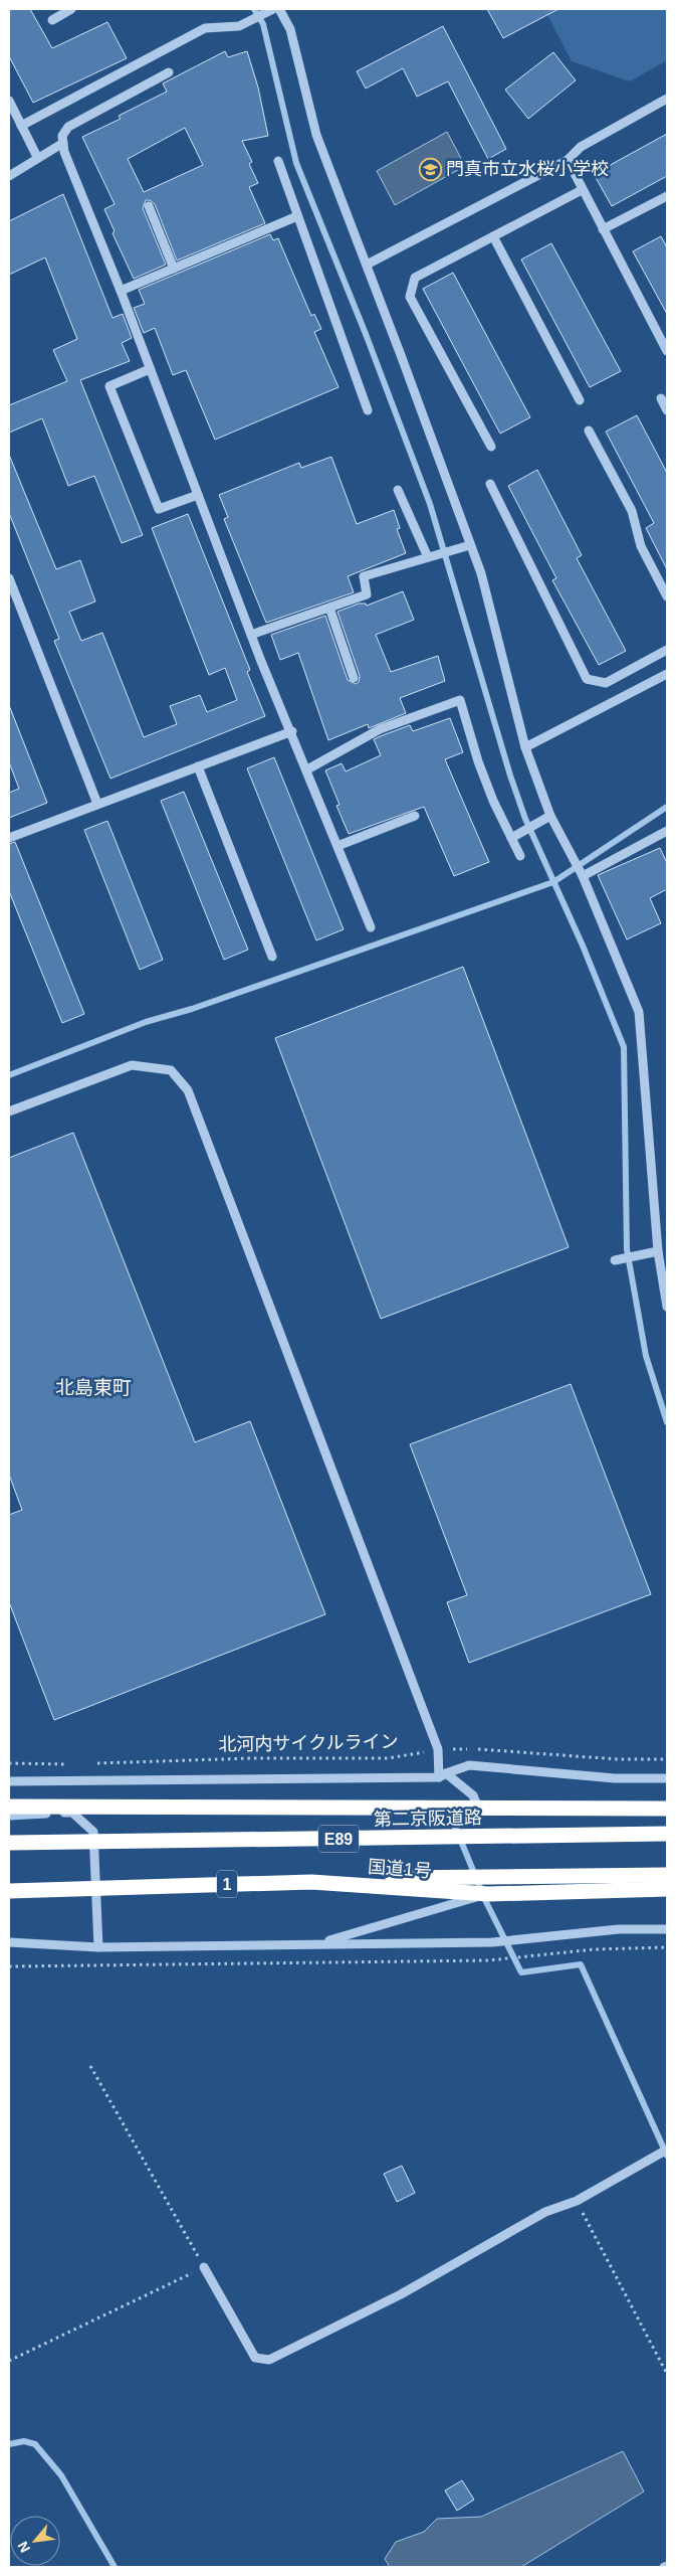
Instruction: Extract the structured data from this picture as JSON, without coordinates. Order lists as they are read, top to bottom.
{
  "streets": {
    "highway": [
      "第二京阪道路",
      "E89",
      "国道1号",
      "1"
    ],
    "path": ["北河内サイクルライン"]
  },
  "districts": ["北島東町"],
  "places": {
    "school or university": ["門真市立水桜小学校"]
  },
  "north": "bottom left"
}
